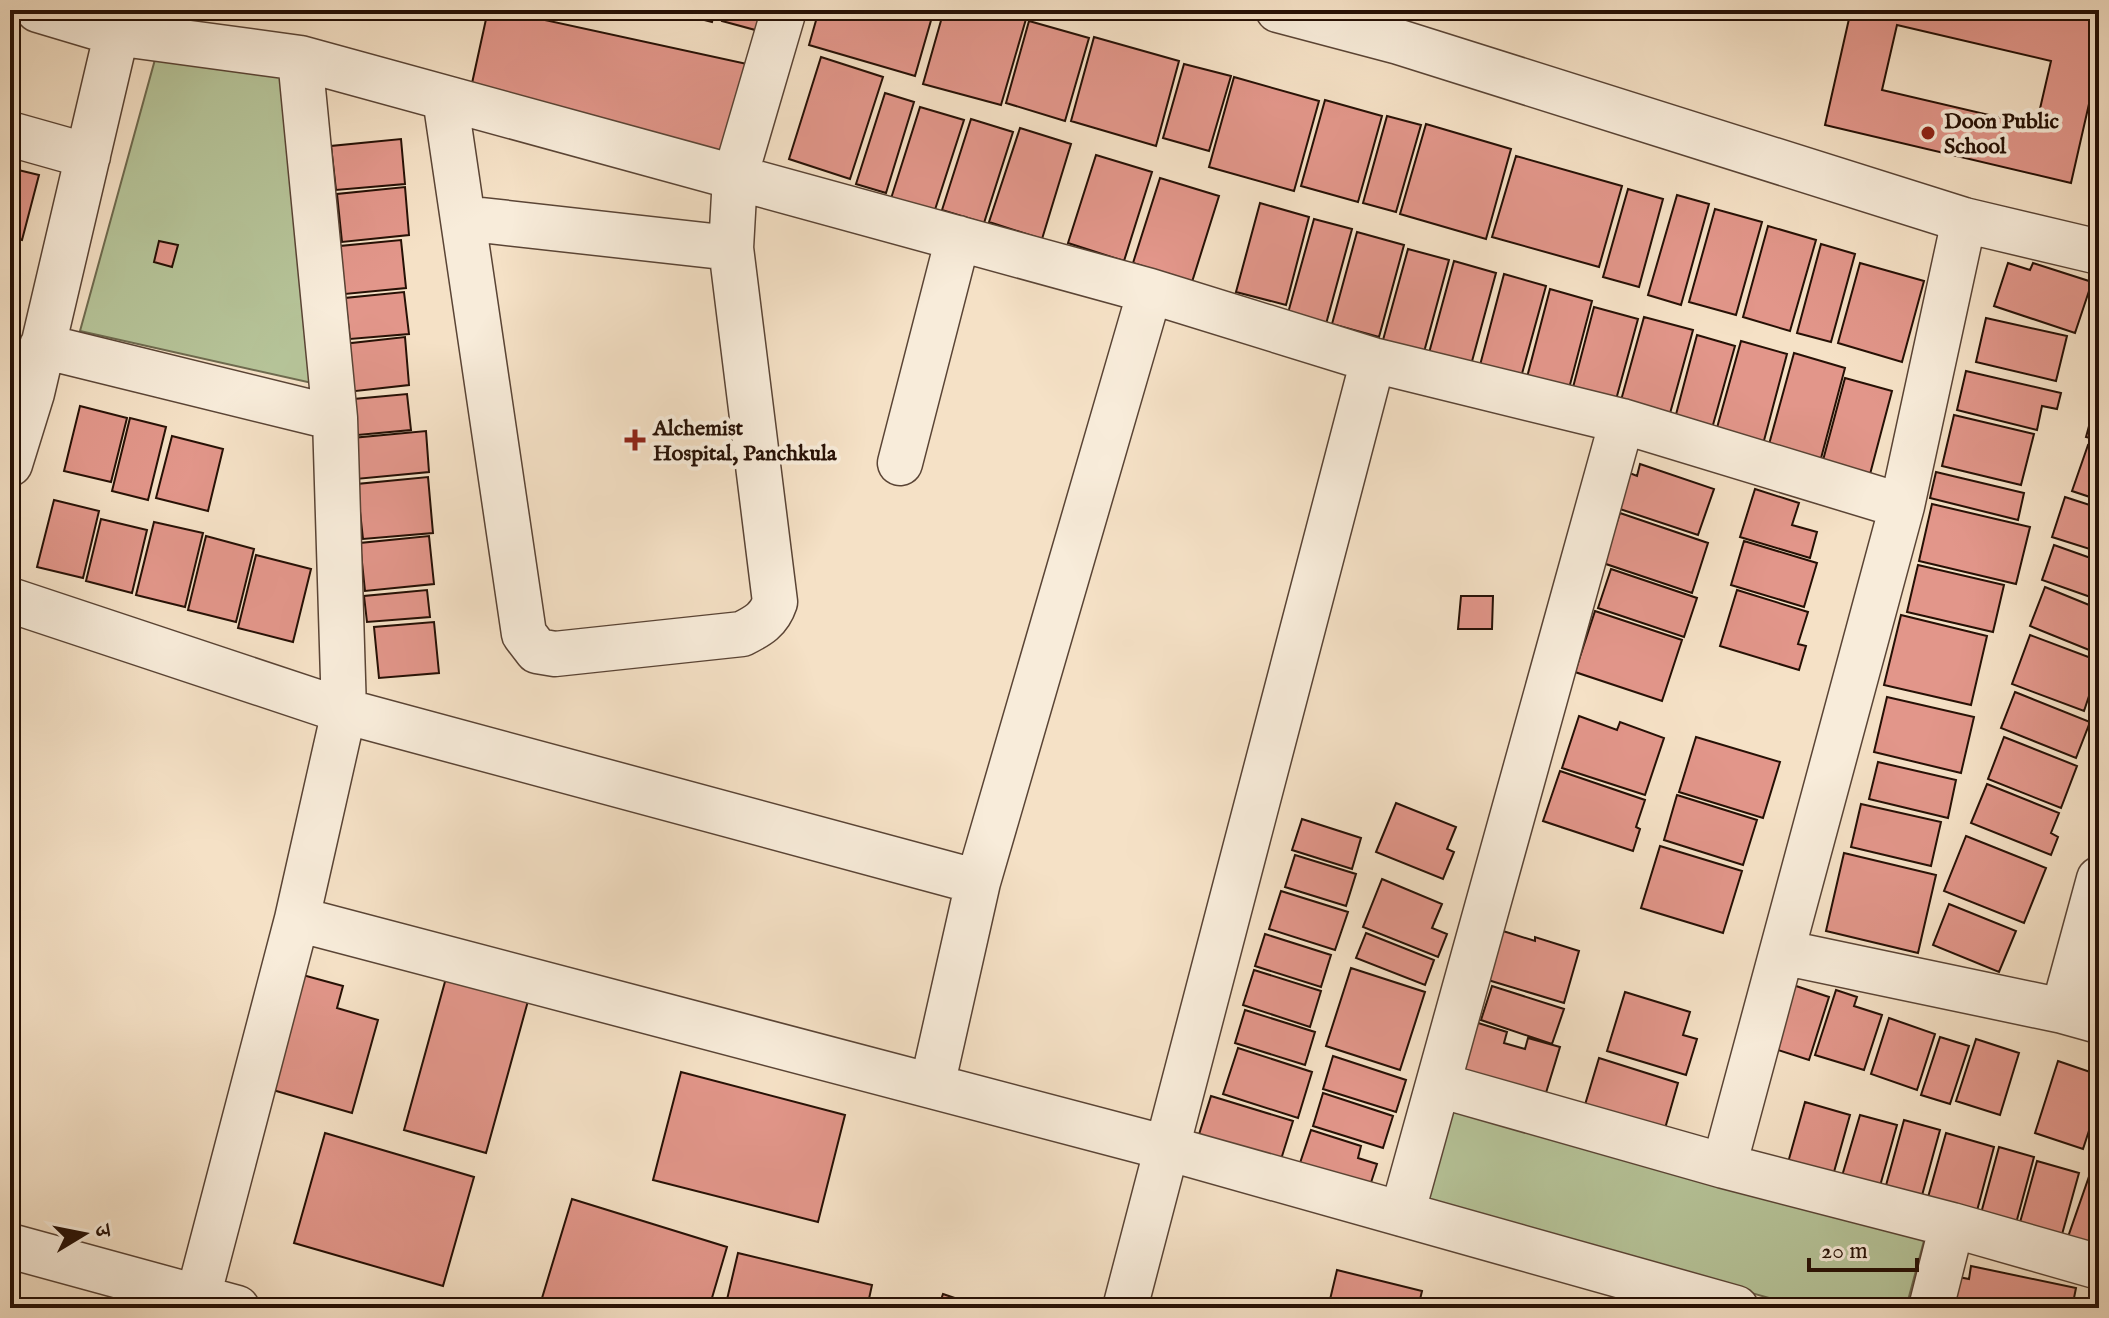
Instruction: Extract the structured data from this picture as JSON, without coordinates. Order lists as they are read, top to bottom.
{
  "places": {
    "other": ["Doon Public School"],
    "health": ["Alchemist Hospital, Panchkula"]
  },
  "scale_bar": "20 m",
  "north": "right"
}
